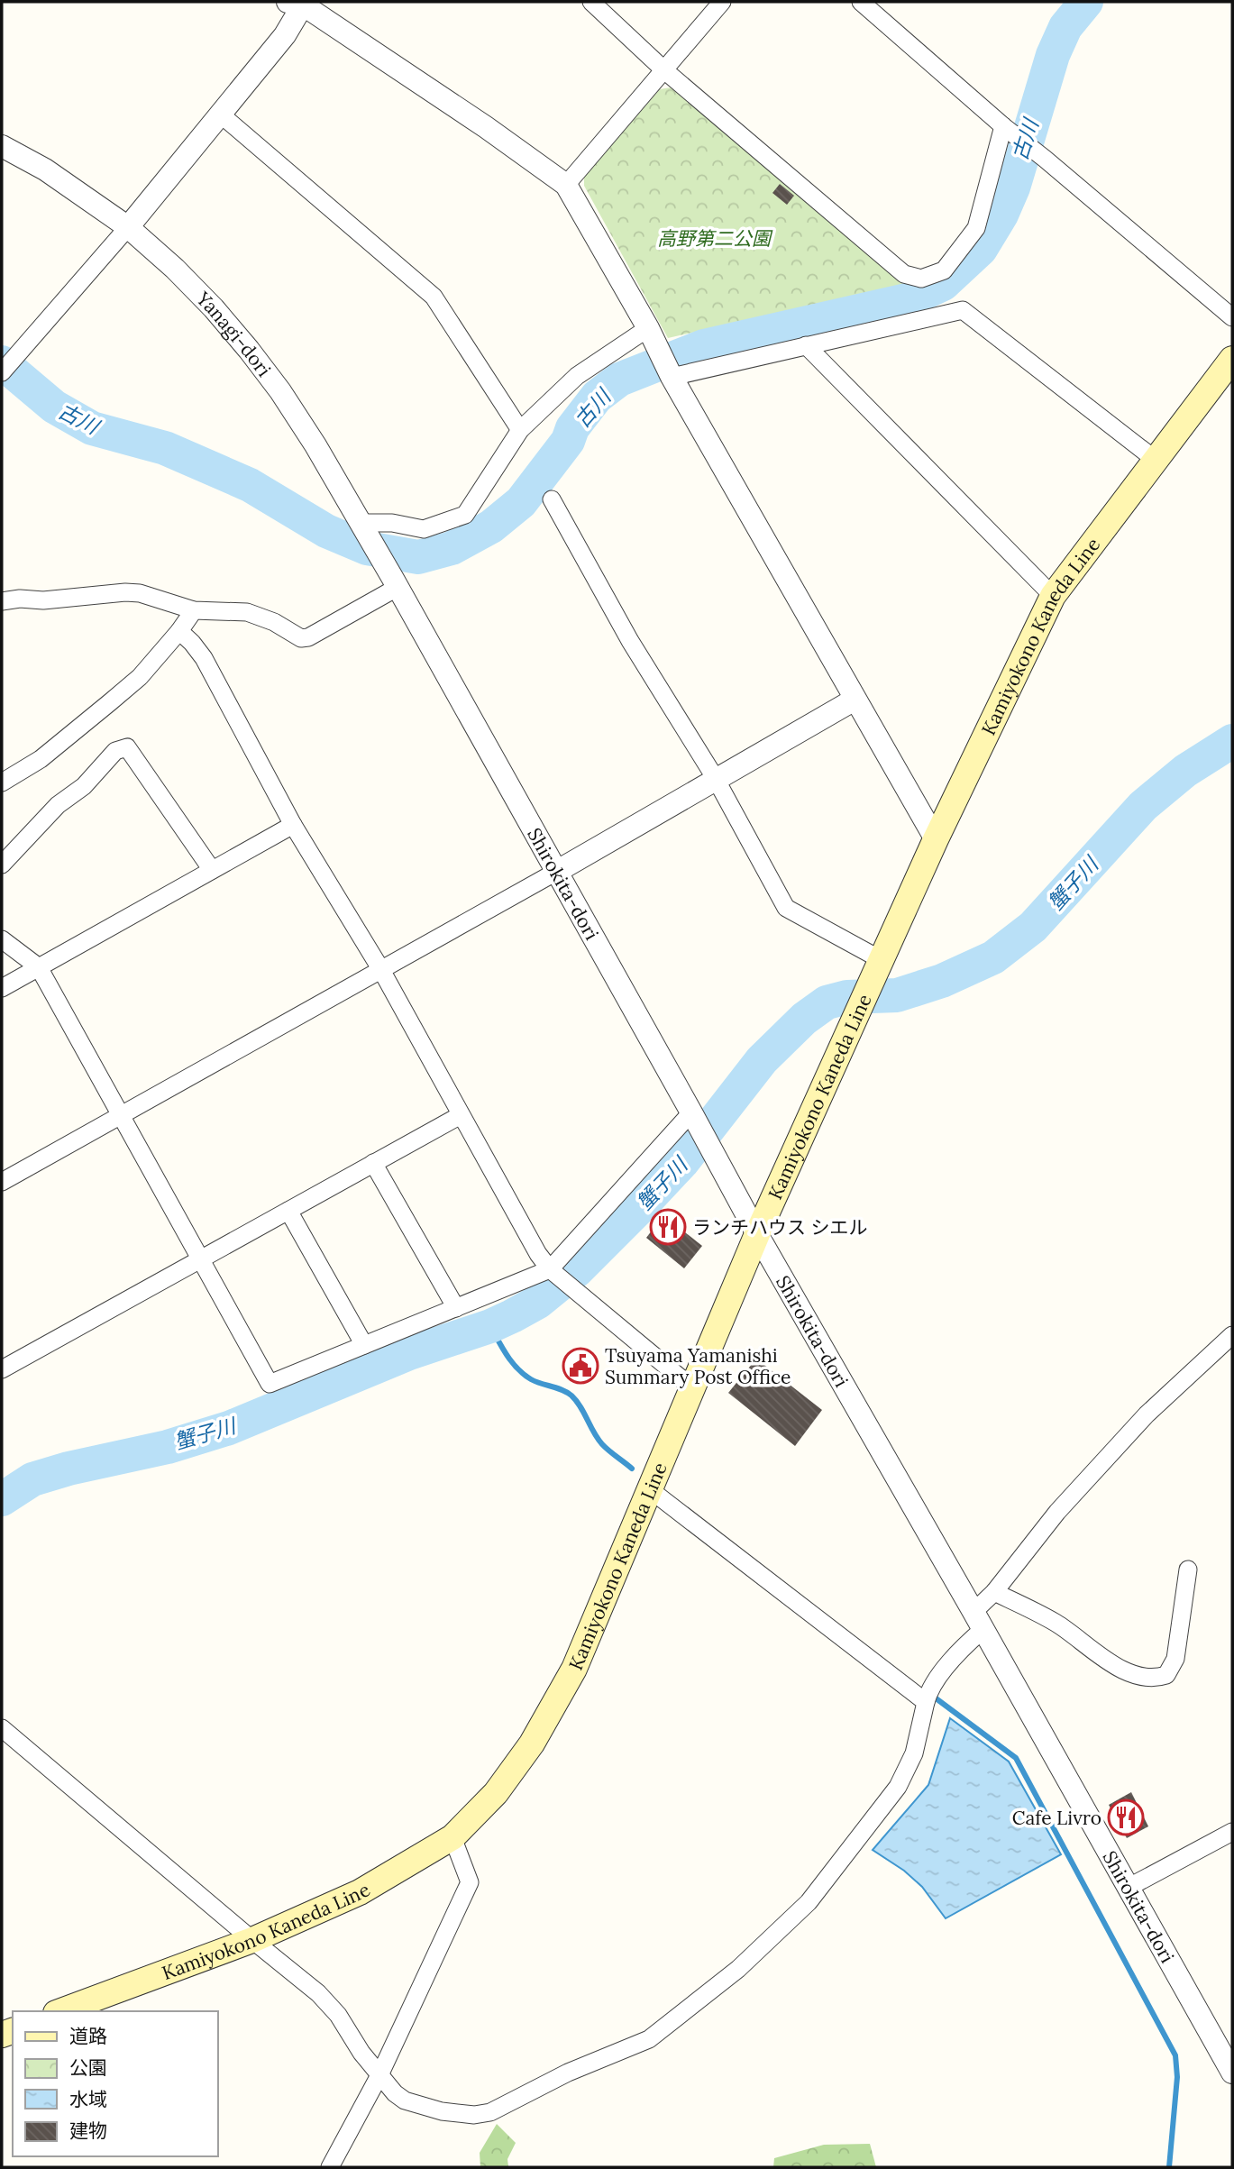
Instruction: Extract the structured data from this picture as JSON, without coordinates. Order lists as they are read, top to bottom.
{
  "streets": {
    "main road": ["Kamiyokono Kaneda Line"],
    "street": ["Yanagi-dori", "Shirokita-dori"]
  },
  "crossings": [
    ["Yanagi-dori", "Shirokita-dori"],
    ["Kamiyokono Kaneda Line", "Shirokita-dori"]
  ],
  "water": ["古川", "蟹子川"],
  "parks": ["高野第二公園"],
  "places": {
    "restaurant": ["ランチハウス シエル", "Cafe Livro"],
    "public building": ["Tsuyama Yamanishi Summary Post Office"]
  },
  "legend": [
    "道路",
    "公園",
    "水域",
    "建物"
  ]
}
